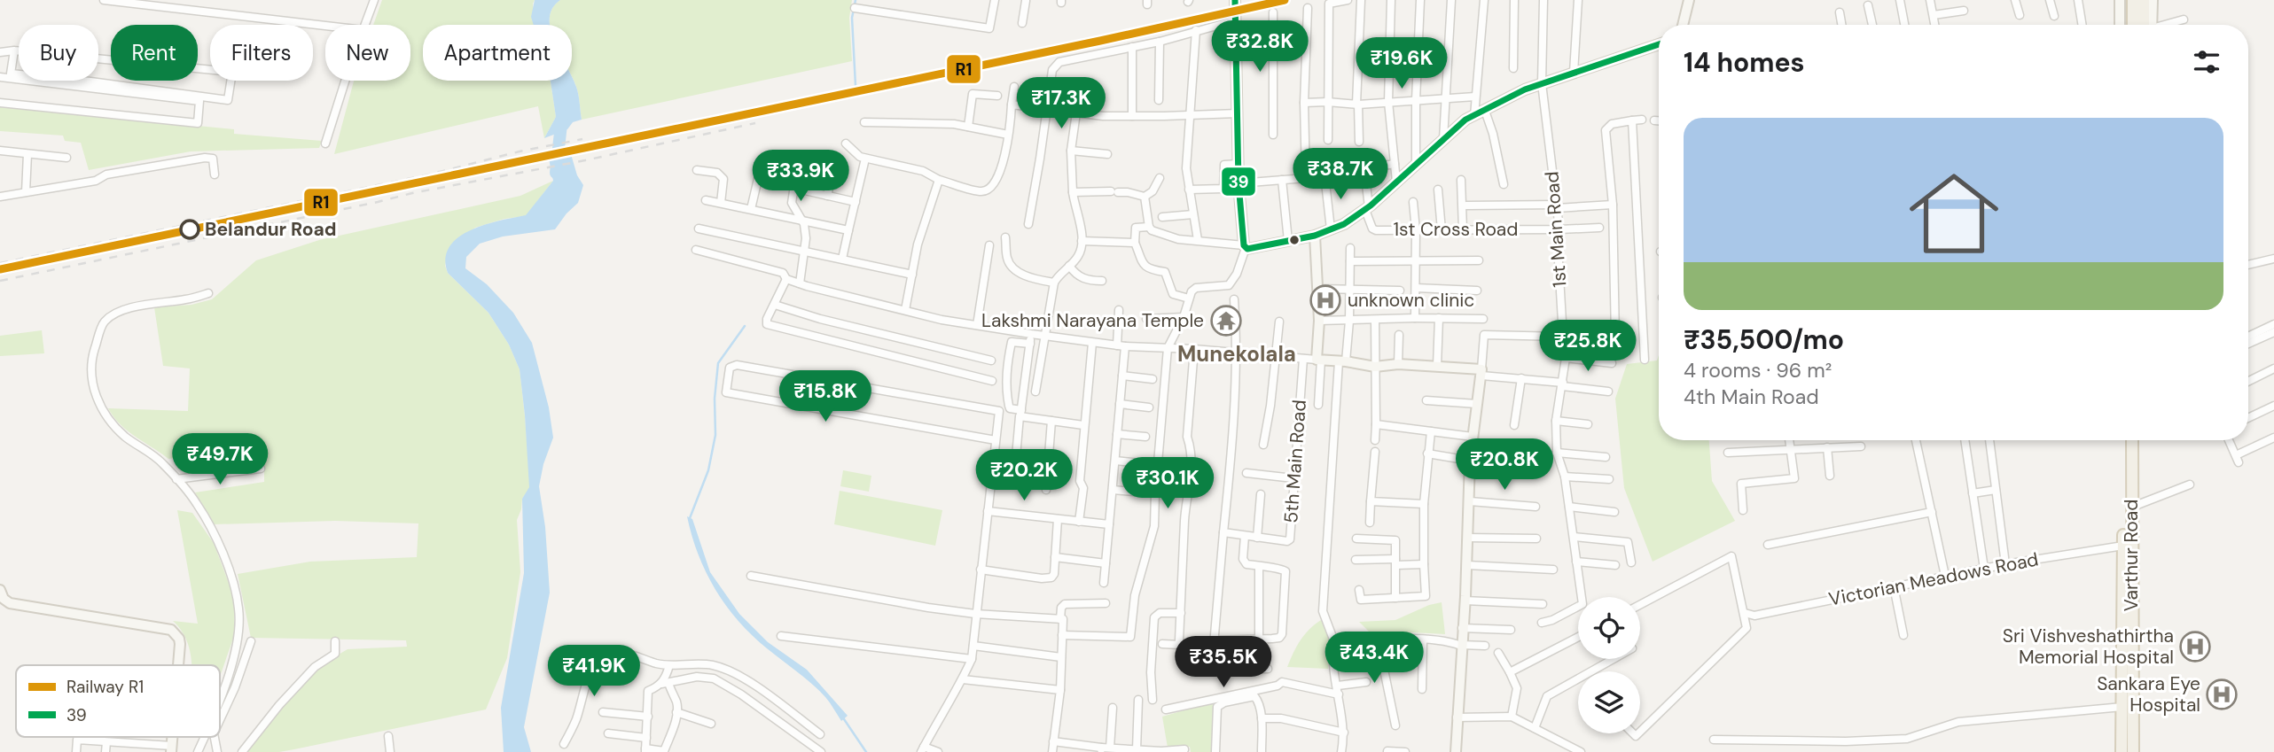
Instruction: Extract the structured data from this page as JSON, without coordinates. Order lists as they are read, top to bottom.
{
  "streets": {
    "main road": ["Varthur Road"],
    "street": [
      "1st Cross Road",
      "1st Main Road",
      "5th Main Road",
      "Victorian Meadows Road"
    ]
  },
  "crossings": [
    ["1st Cross Road", "1st Main Road"],
    ["Varthur Road", "Victorian Meadows Road"]
  ],
  "districts": ["Munekolala"],
  "places": {
    "other": ["Belandur Road"],
    "hospital": ["unknown clinic", "Sri Vishveshathirtha Memorial Hospital", "Sankara Eye Hospital"],
    "temple": ["Lakshmi Narayana Temple"]
  },
  "lines": ["rail line R1", "transit line 39"],
  "legend": ["Railway R1", "39"],
  "page": {
    "price": [
      "₹32.8K",
      "₹19.6K",
      "₹17.3K",
      "₹38.7K",
      "₹33.9K",
      "₹25.8K",
      "₹15.8K",
      "₹49.7K",
      "₹20.8K",
      "₹20.2K",
      "₹30.1K",
      "₹43.4K",
      "₹35.5K",
      "₹41.9K"
    ],
    "chip": [
      "Buy",
      "Rent",
      "Filters",
      "New",
      "Apartment"
    ],
    "heading": "14 homes",
    "list": [
      {
        "name": "₹35,500/mo",
        "note": "4 rooms · 96 m² · 4th Main Road"
      }
    ]
  }
}
